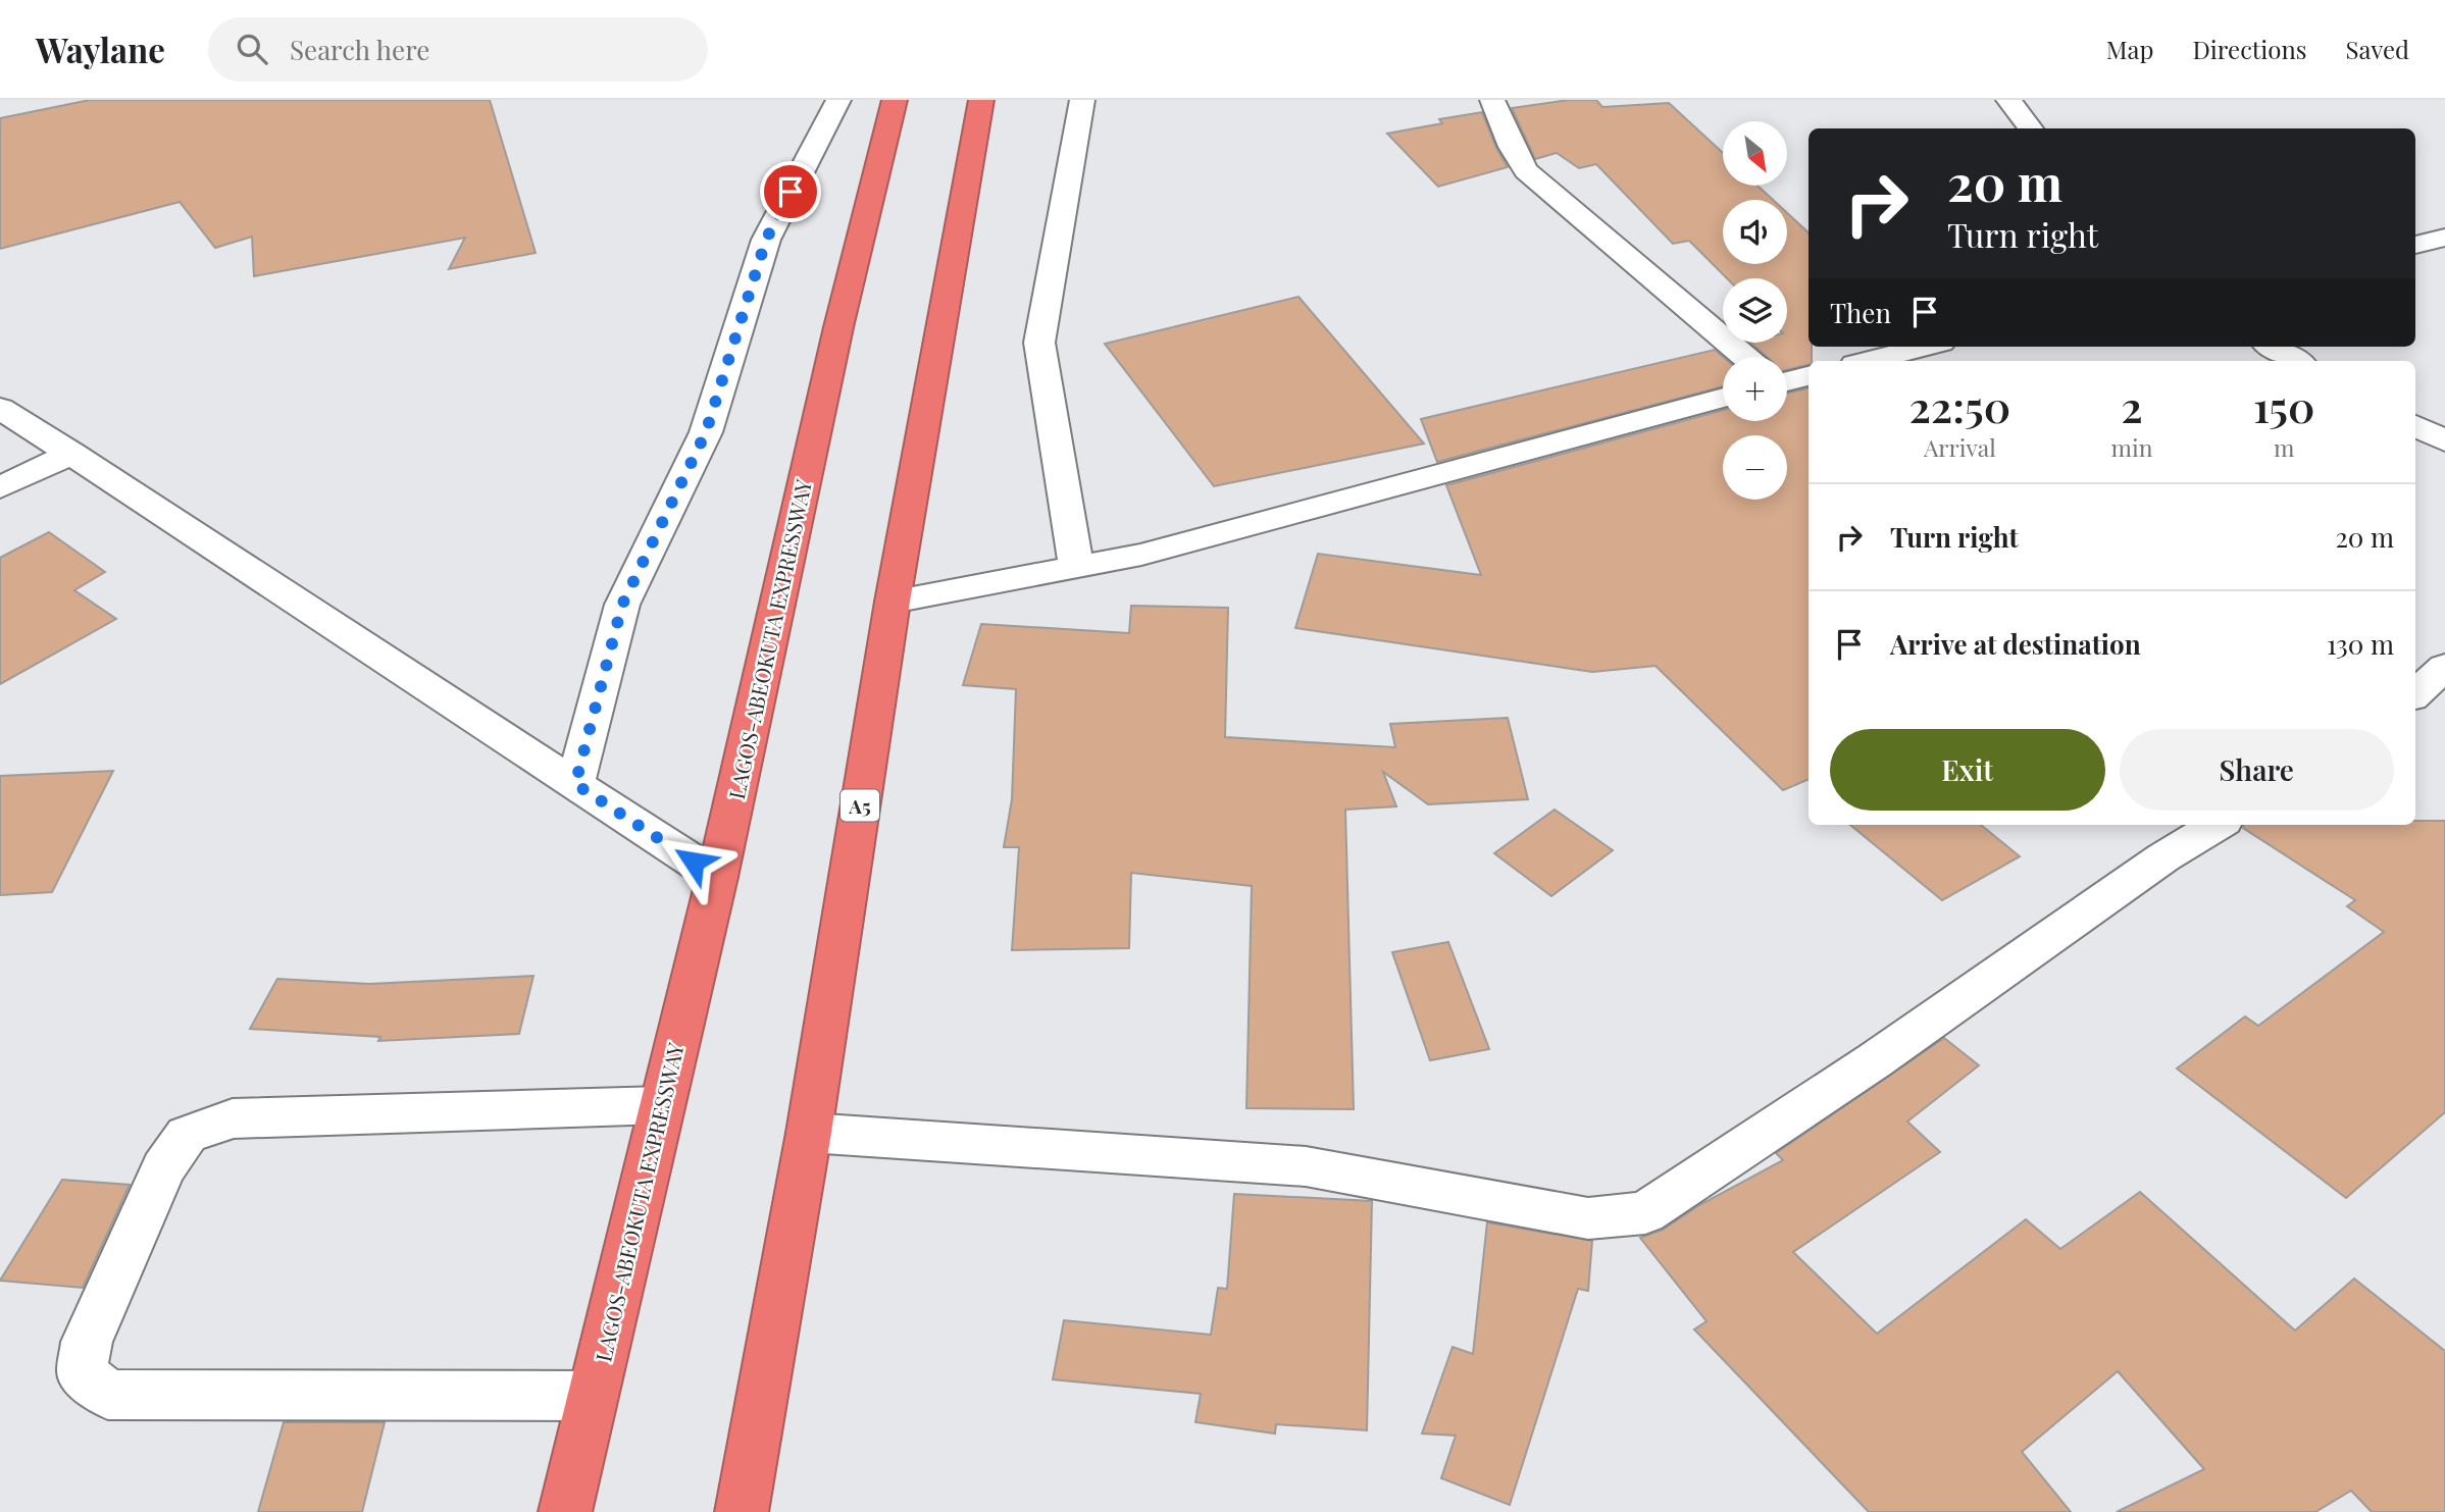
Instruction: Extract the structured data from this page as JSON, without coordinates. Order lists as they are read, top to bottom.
{
  "streets": {
    "highway": ["LAGOS-ABEOKUTA EXPRESSWAY", "A5"]
  },
  "north": "bottom right",
  "page": {
    "header": "Waylane",
    "search": "Search here",
    "nav": ["Map", "Directions", "Saved"],
    "map_buttons": ["+", "−"],
    "turn": ["20 m", "Turn right"],
    "then": "Then",
    "eta": [
      "22:50",
      "Arrival",
      "2",
      "min",
      "150",
      "m"
    ],
    "list": [
      {
        "name": "Turn right",
        "value": "20 m"
      },
      {
        "name": "Arrive at destination",
        "value": "130 m"
      }
    ],
    "buttons": ["Exit", "Share"]
  }
}
